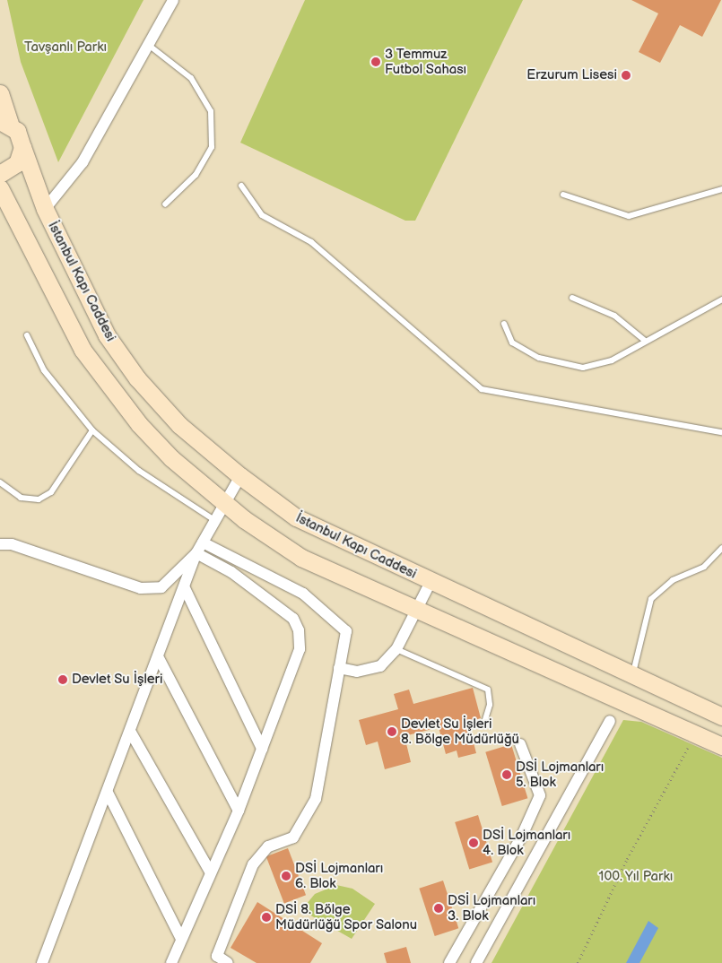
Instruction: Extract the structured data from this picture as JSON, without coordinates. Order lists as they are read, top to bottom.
{
  "streets": {
    "main road": ["İstanbul Kapı Caddesi"]
  },
  "parks": ["Tavşanlı Parkı", "100. Yıl Parkı"],
  "places": [
    "3 Temmuz Futbol Sahası",
    "Erzurum Lisesi",
    "Devlet Su İşleri",
    "Devlet Su İşleri 8. Bölge Müdürlüğü",
    "DSİ Lojmanları 5. Blok",
    "DSİ Lojmanları 4. Blok",
    "DSİ Lojmanları 6. Blok",
    "DSİ Lojmanları 3. Blok",
    "DSİ 8. Bölge Müdürlüğü Spor Salonu"
  ]
}
